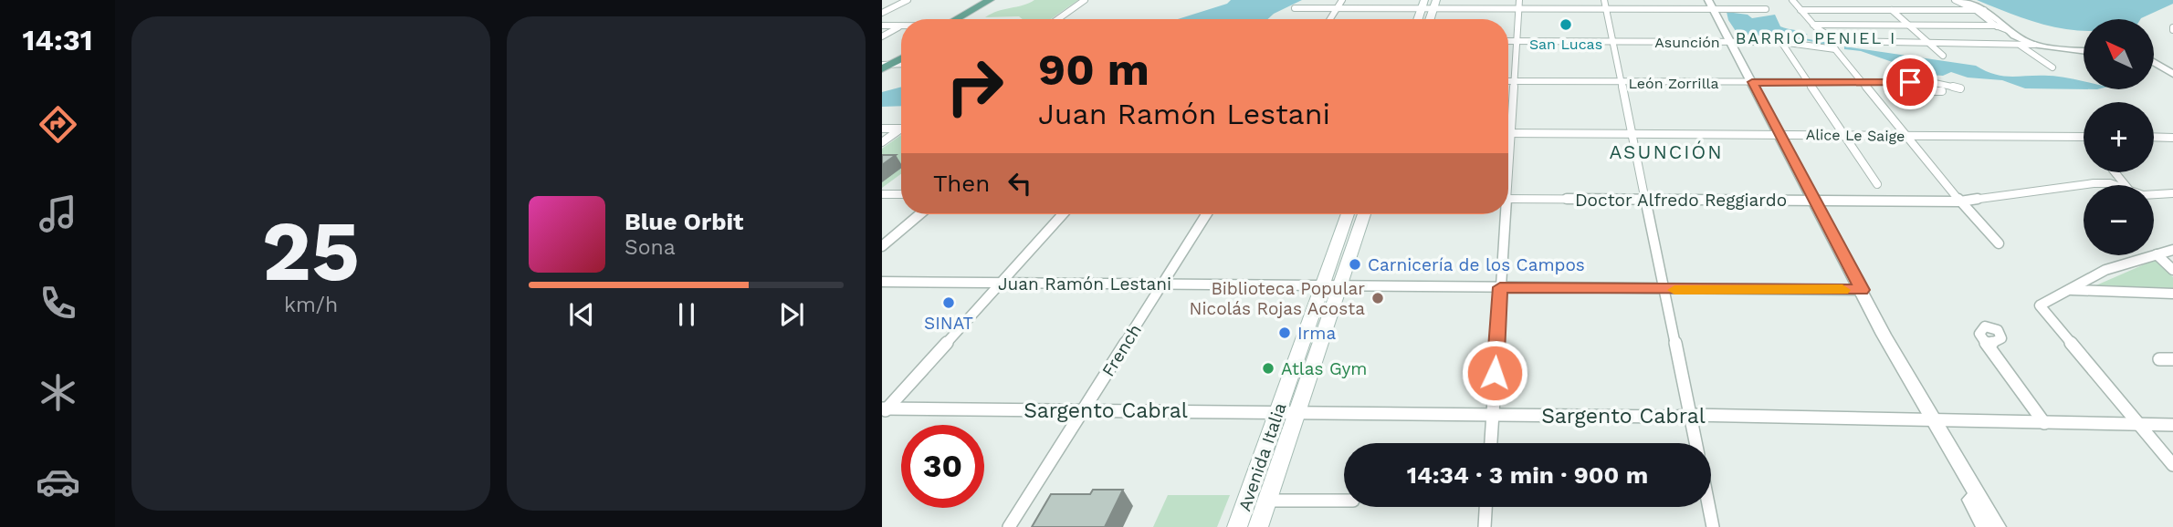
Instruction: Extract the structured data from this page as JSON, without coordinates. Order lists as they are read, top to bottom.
{
  "streets": {
    "main road": ["Avenida Italia"],
    "street": [
      "Asunción",
      "León Zorrilla",
      "Alice Le Saige",
      "Doctor Alfredo Reggiardo",
      "Juan Ramón Lestani",
      "French",
      "Sargento Cabral"
    ]
  },
  "crossings": [
    ["Juan Ramón Lestani", "French"],
    ["Juan Ramón Lestani", "Avenida Italia"],
    ["French", "Sargento Cabral"],
    ["Sargento Cabral", "Avenida Italia"]
  ],
  "districts": ["BARRIO PENIEL I", "ASUNCIÓN"],
  "places": [
    "San Lucas",
    "Carnicería de los Campos",
    "Biblioteca Popular Nicolás Rojas Acosta",
    "SINAT",
    "Irma",
    "Atlas Gym"
  ],
  "north": "top left",
  "page": {
    "tabs": "14:31",
    "tile": ["25", "km/h"],
    "map_buttons": ["+", "−"],
    "turn": ["90 m", "Juan Ramón Lestani"],
    "then": "Then",
    "song": ["Blue Orbit", "Sona"],
    "limit": "30",
    "trip": "14:34 · 3 min · 900 m"
  }
}
